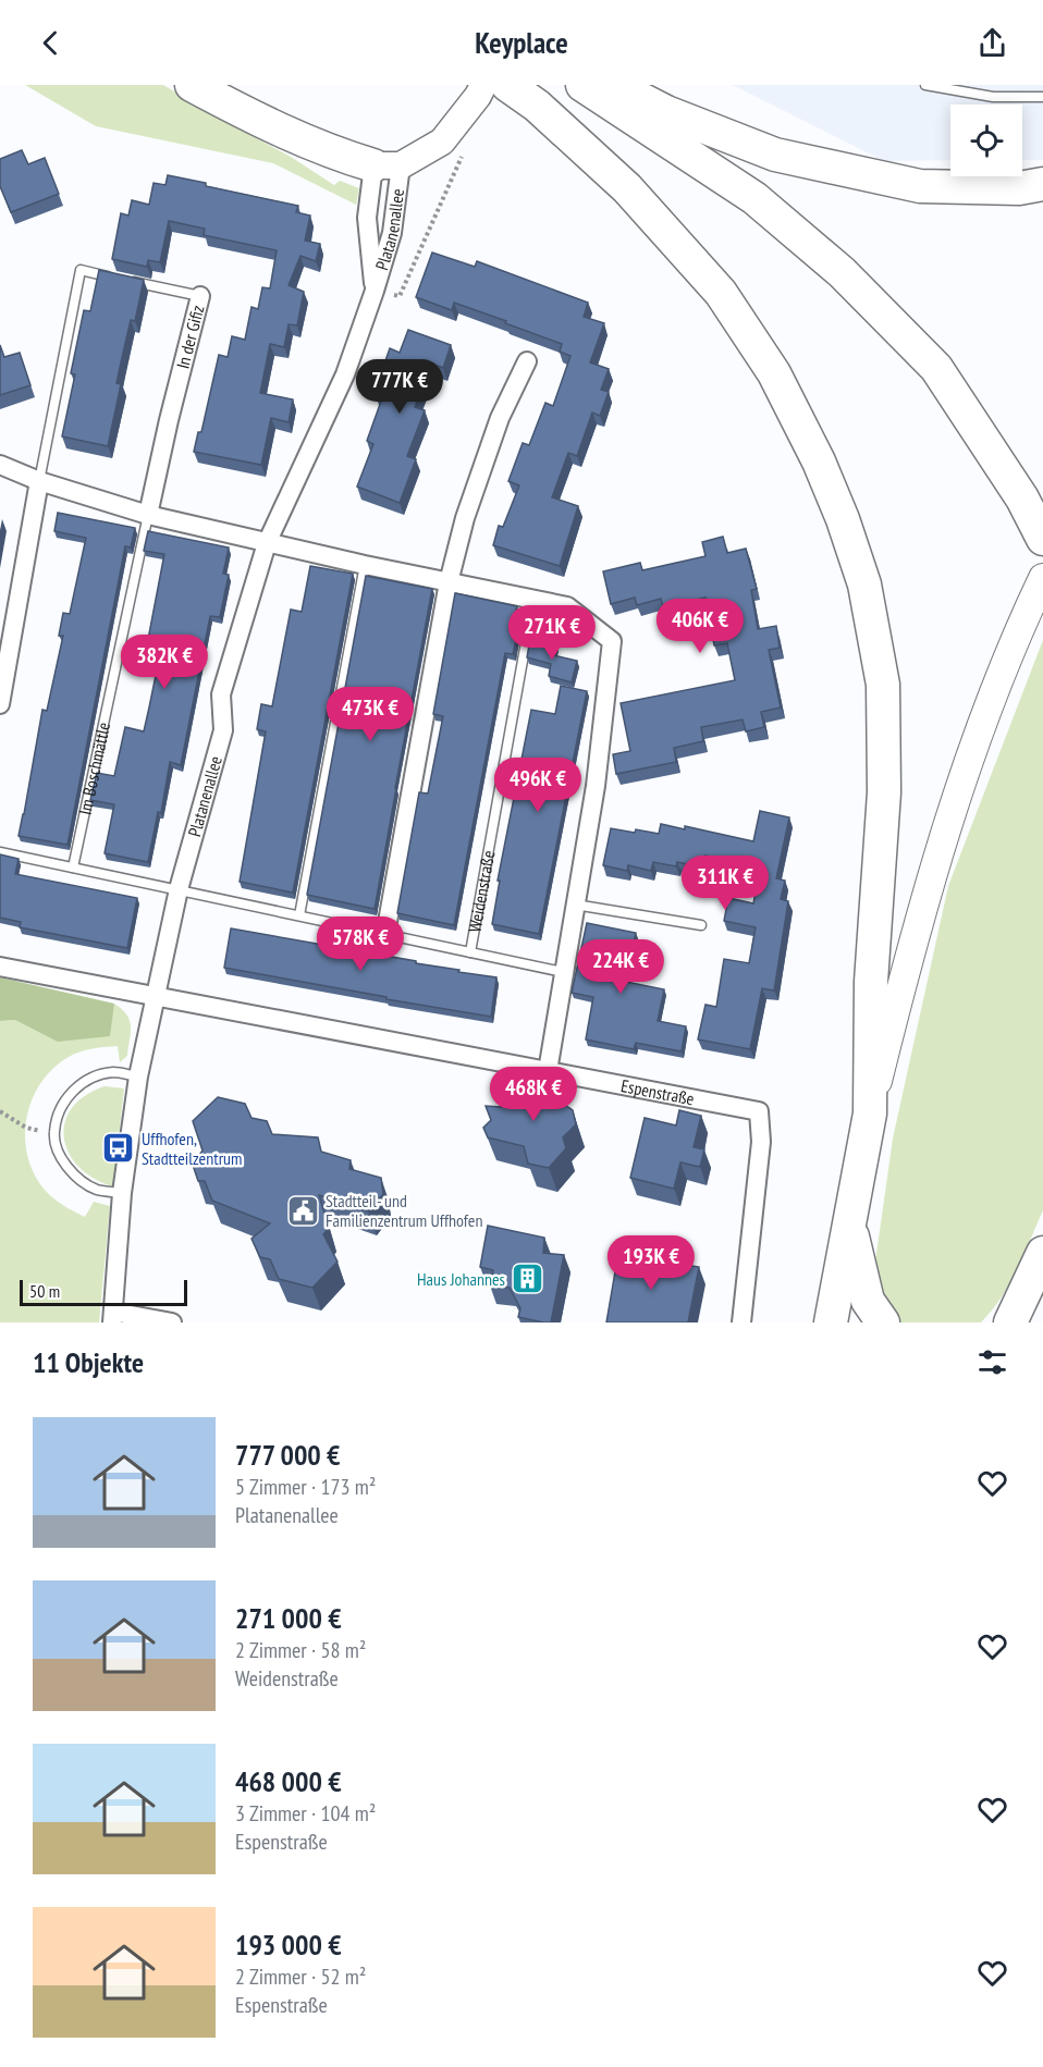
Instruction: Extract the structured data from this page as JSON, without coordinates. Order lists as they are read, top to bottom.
{
  "streets": {
    "street": ["Platanenallee", "In der Gifiz", "Espenstraße"],
    "lane": ["Im Boschmättle", "Weidenstraße"]
  },
  "crossings": [
    ["Platanenallee", "Weidenstraße"],
    ["Platanenallee", "Espenstraße"],
    ["In der Gifiz", "Im Boschmättle"]
  ],
  "places": {
    "bus stop": ["Uffhofen, Stadtteilzentrum"],
    "public building": ["Stadtteil- und Familienzentrum Uffhofen"],
    "building": ["Haus Johannes"]
  },
  "scale_bar": "50 m",
  "page": {
    "header": "Keyplace",
    "price": [
      "777K €",
      "406K €",
      "271K €",
      "382K €",
      "473K €",
      "496K €",
      "311K €",
      "578K €",
      "224K €",
      "468K €",
      "193K €"
    ],
    "scale": "50 m",
    "heading": "11 Objekte",
    "list": [
      {
        "name": "777 000 €",
        "note": "5 Zimmer · 173 m² · Platanenallee"
      },
      {
        "name": "271 000 €",
        "note": "2 Zimmer · 58 m² · Weidenstraße"
      },
      {
        "name": "468 000 €",
        "note": "3 Zimmer · 104 m² · Espenstraße"
      },
      {
        "name": "193 000 €",
        "note": "2 Zimmer · 52 m² · Espenstraße"
      }
    ]
  }
}
